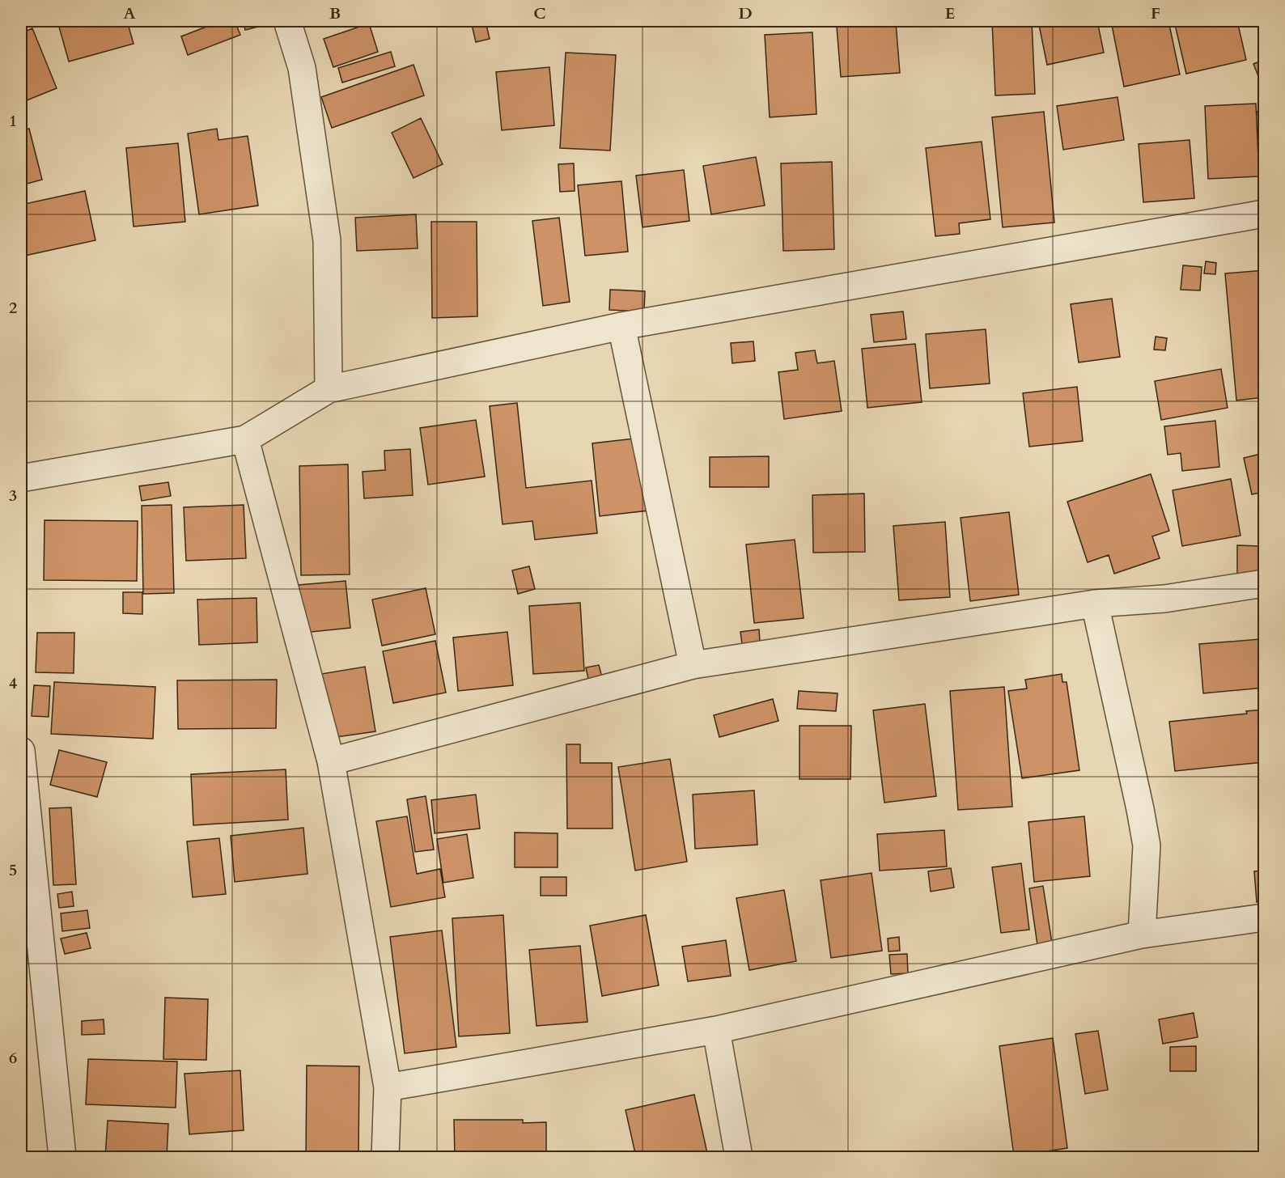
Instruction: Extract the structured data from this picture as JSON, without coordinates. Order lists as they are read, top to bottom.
{
  "grid": {
    "columns": [
      "A",
      "B",
      "C",
      "D",
      "E",
      "F"
    ],
    "rows": [
      "1",
      "2",
      "3",
      "4",
      "5",
      "6"
    ]
  }
}
